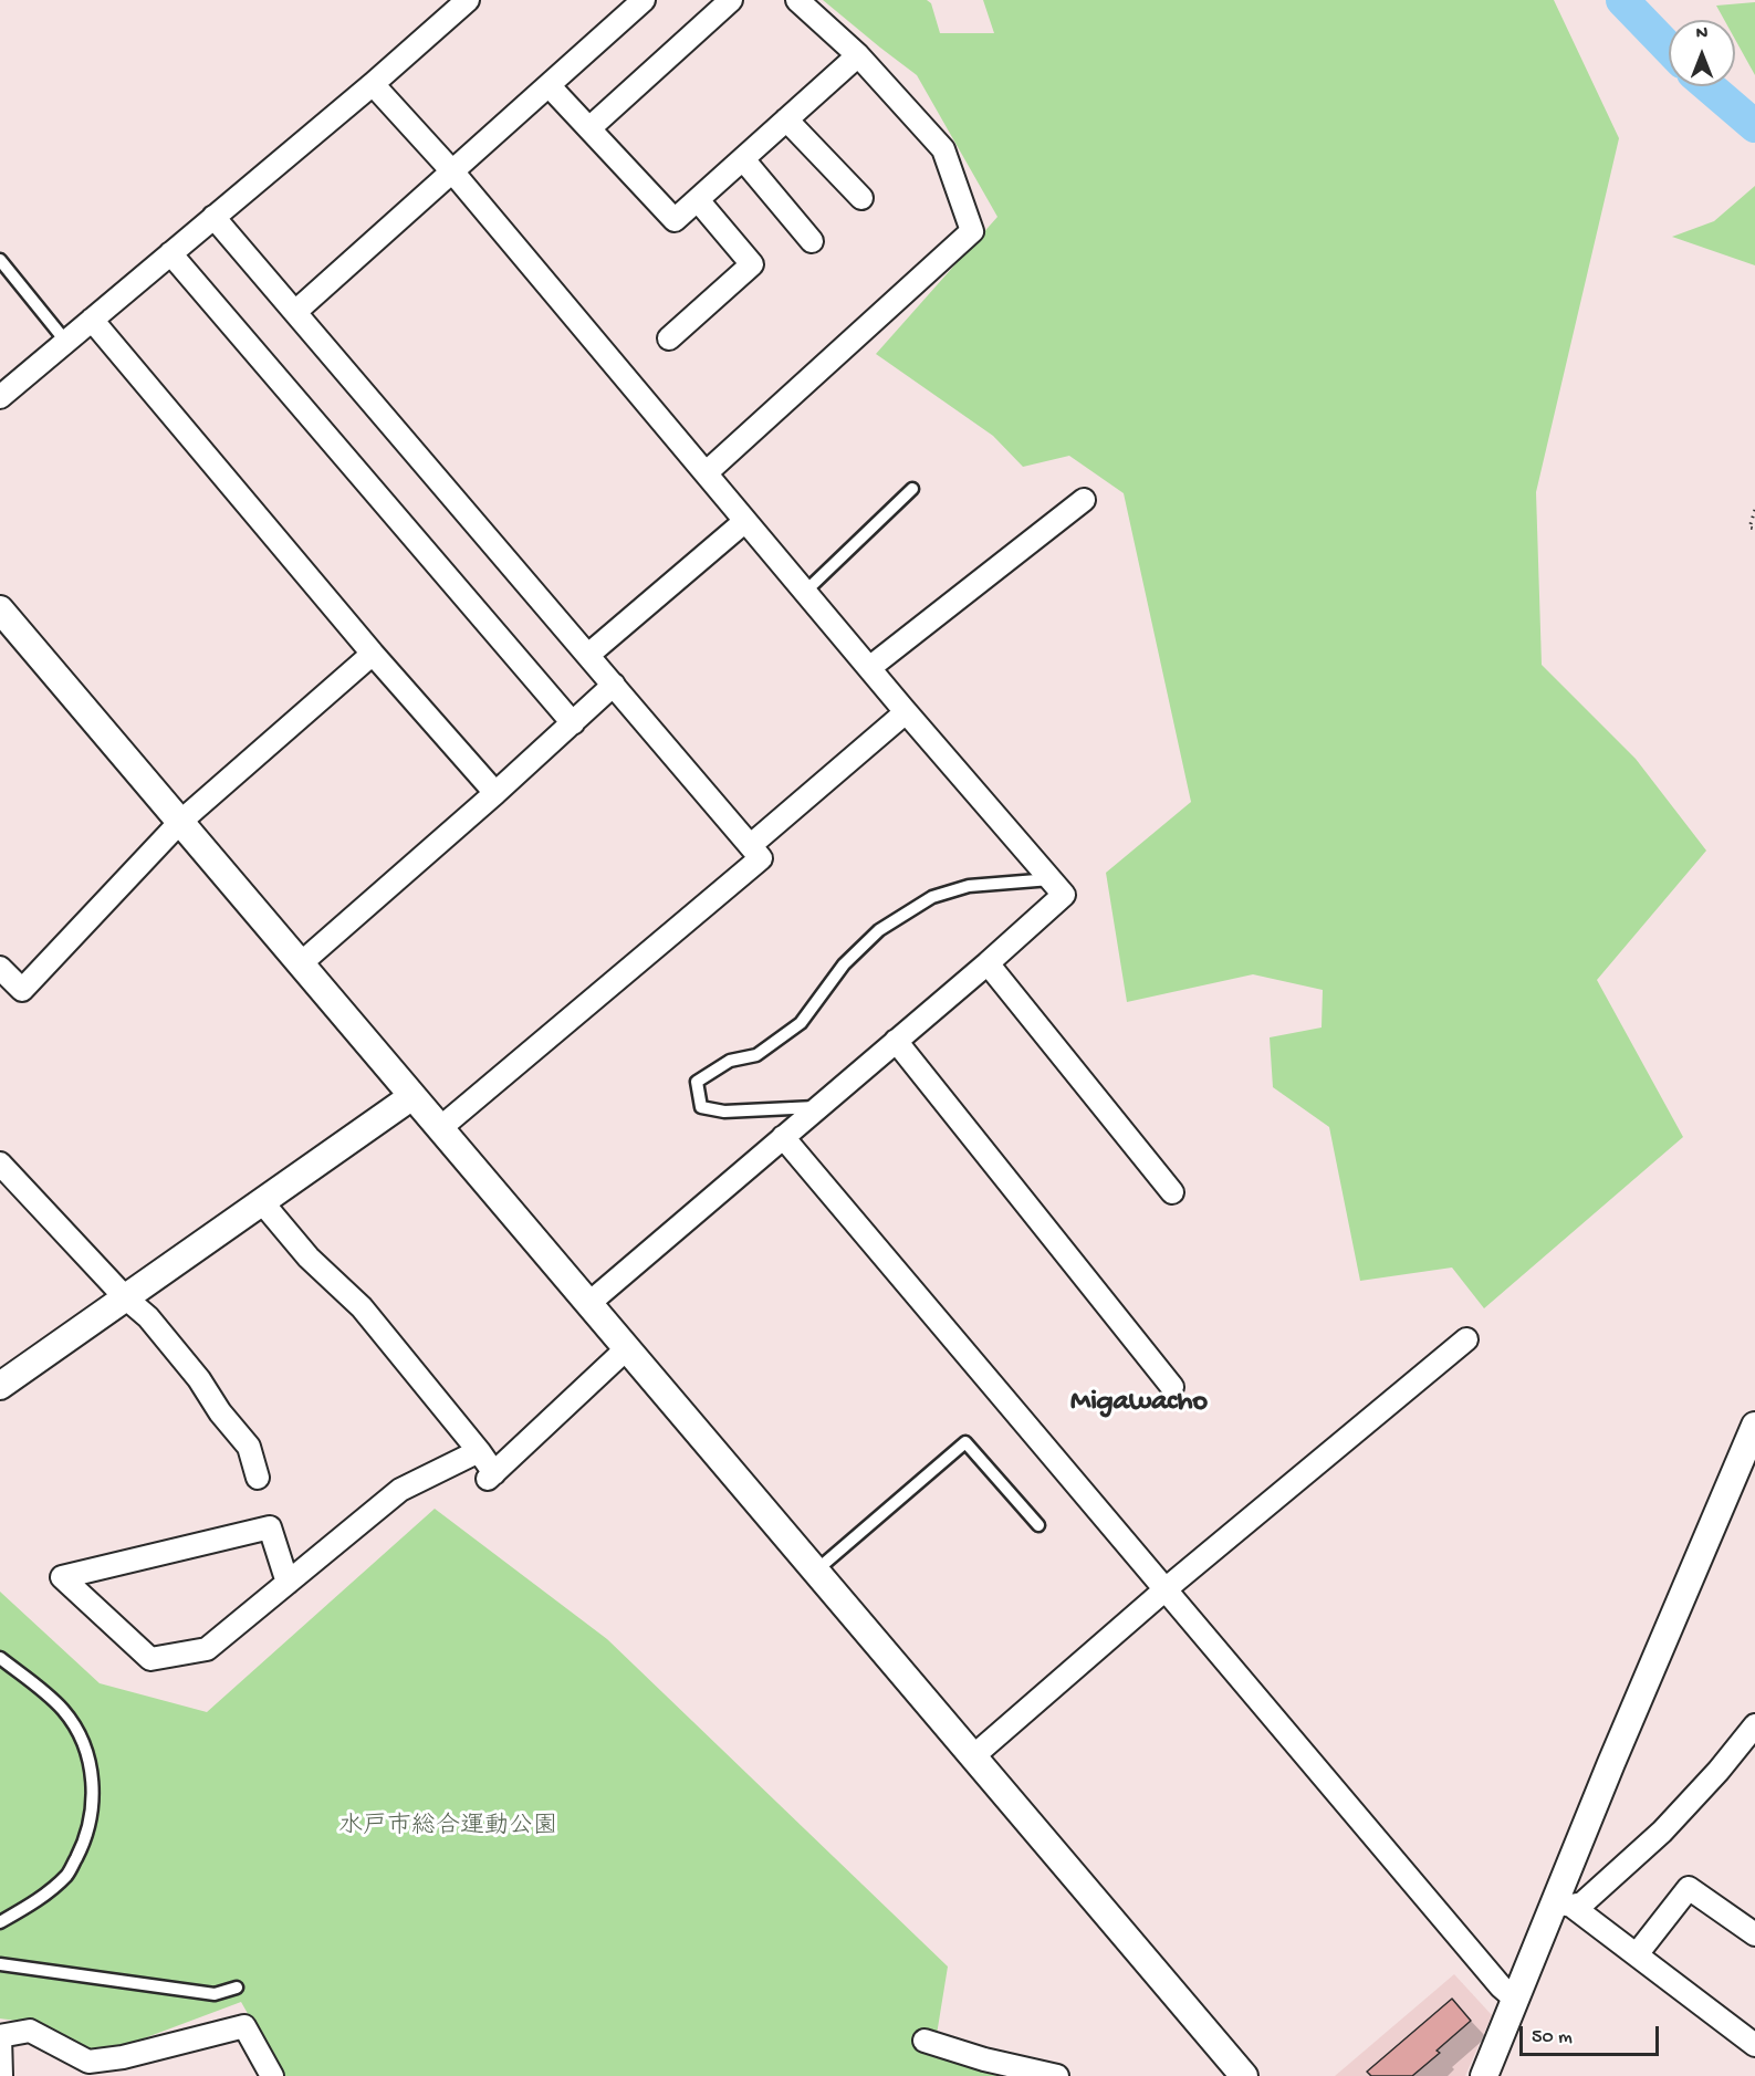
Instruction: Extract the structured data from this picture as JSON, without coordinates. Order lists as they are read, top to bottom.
{
  "districts": ["Migawacho"],
  "parks": ["水戸市総合運動公園"],
  "scale_bar": "50 m",
  "north": "top"
}
